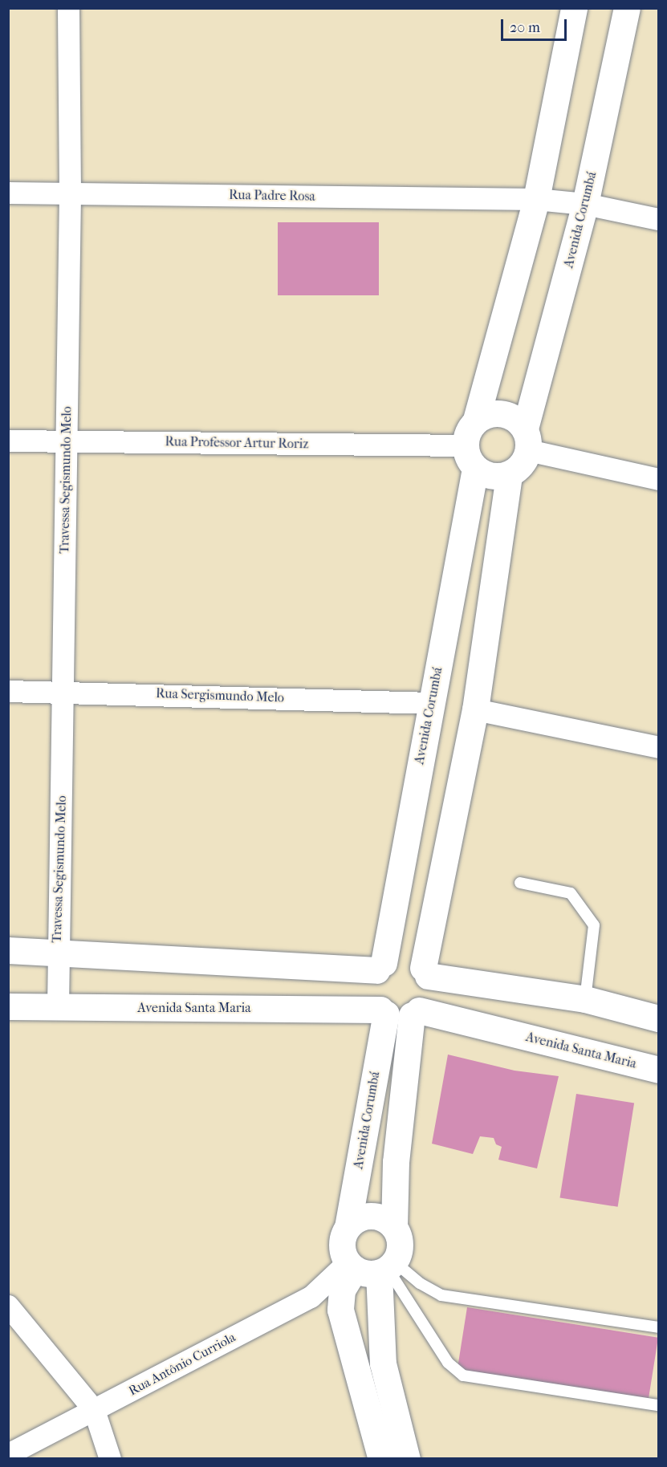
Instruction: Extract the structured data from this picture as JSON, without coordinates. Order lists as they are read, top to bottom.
{
  "streets": {
    "main road": ["Avenida Corumbá", "Avenida Santa Maria"],
    "street": [
      "Rua Padre Rosa",
      "Rua Professor Artur Roriz",
      "Travessa Segismundo Melo",
      "Rua Sergismundo Melo",
      "Rua Antônio Curriola"
    ]
  },
  "crossings": [
    ["Rua Padre Rosa", "Avenida Corumbá"],
    ["Rua Padre Rosa", "Travessa Segismundo Melo"],
    ["Avenida Corumbá", "Rua Professor Artur Roriz"],
    ["Avenida Corumbá", "Rua Sergismundo Melo"],
    ["Avenida Corumbá", "Avenida Santa Maria"],
    ["Avenida Corumbá", "Rua Antônio Curriola"],
    ["Rua Professor Artur Roriz", "Travessa Segismundo Melo"],
    ["Travessa Segismundo Melo", "Rua Sergismundo Melo"],
    ["Travessa Segismundo Melo", "Avenida Santa Maria"]
  ],
  "scale_bar": "20 m"
}
